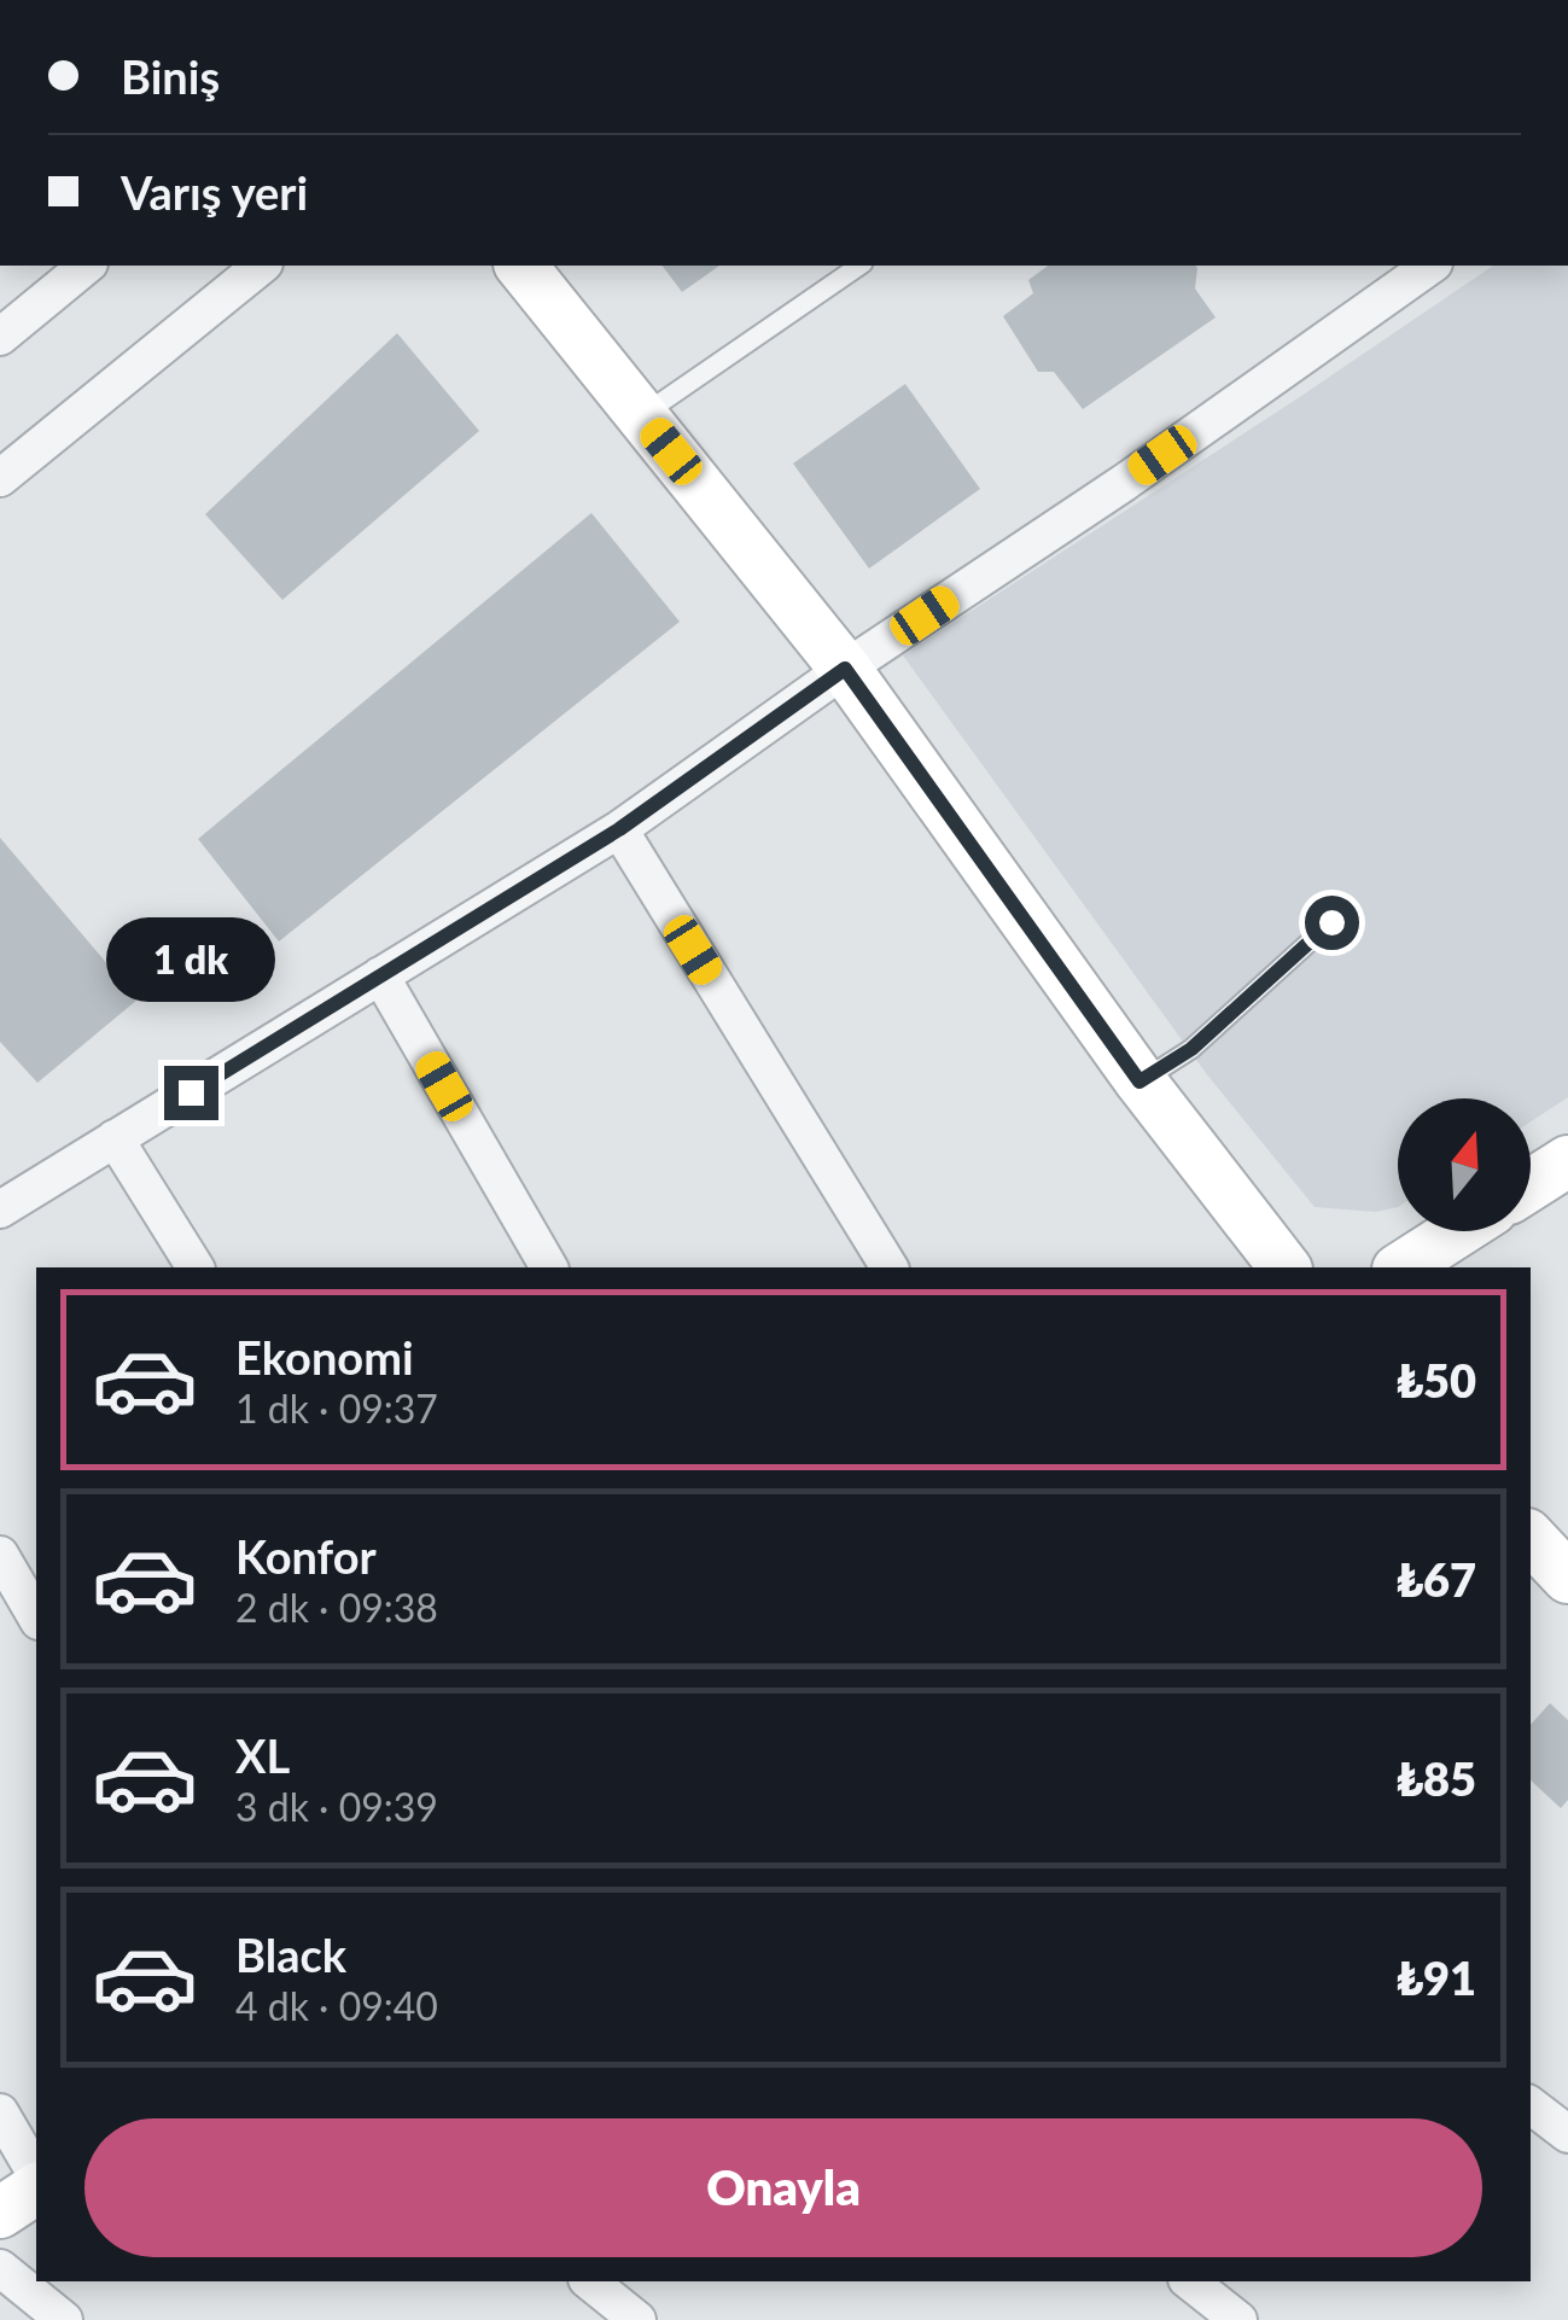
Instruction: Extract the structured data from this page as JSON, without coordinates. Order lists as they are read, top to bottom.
{
  "north": "top",
  "page": {
    "banner": ["Biniş", "Varış yeri"],
    "bubble": "1 dk",
    "list": [
      {
        "name": "Ekonomi",
        "note": "1 dk · 09:37",
        "value": "₺50"
      },
      {
        "name": "Konfor",
        "note": "2 dk · 09:38",
        "value": "₺67"
      },
      {
        "name": "XL",
        "note": "3 dk · 09:39",
        "value": "₺85"
      },
      {
        "name": "Black",
        "note": "4 dk · 09:40",
        "value": "₺91"
      }
    ],
    "buttons": "Onayla"
  }
}
